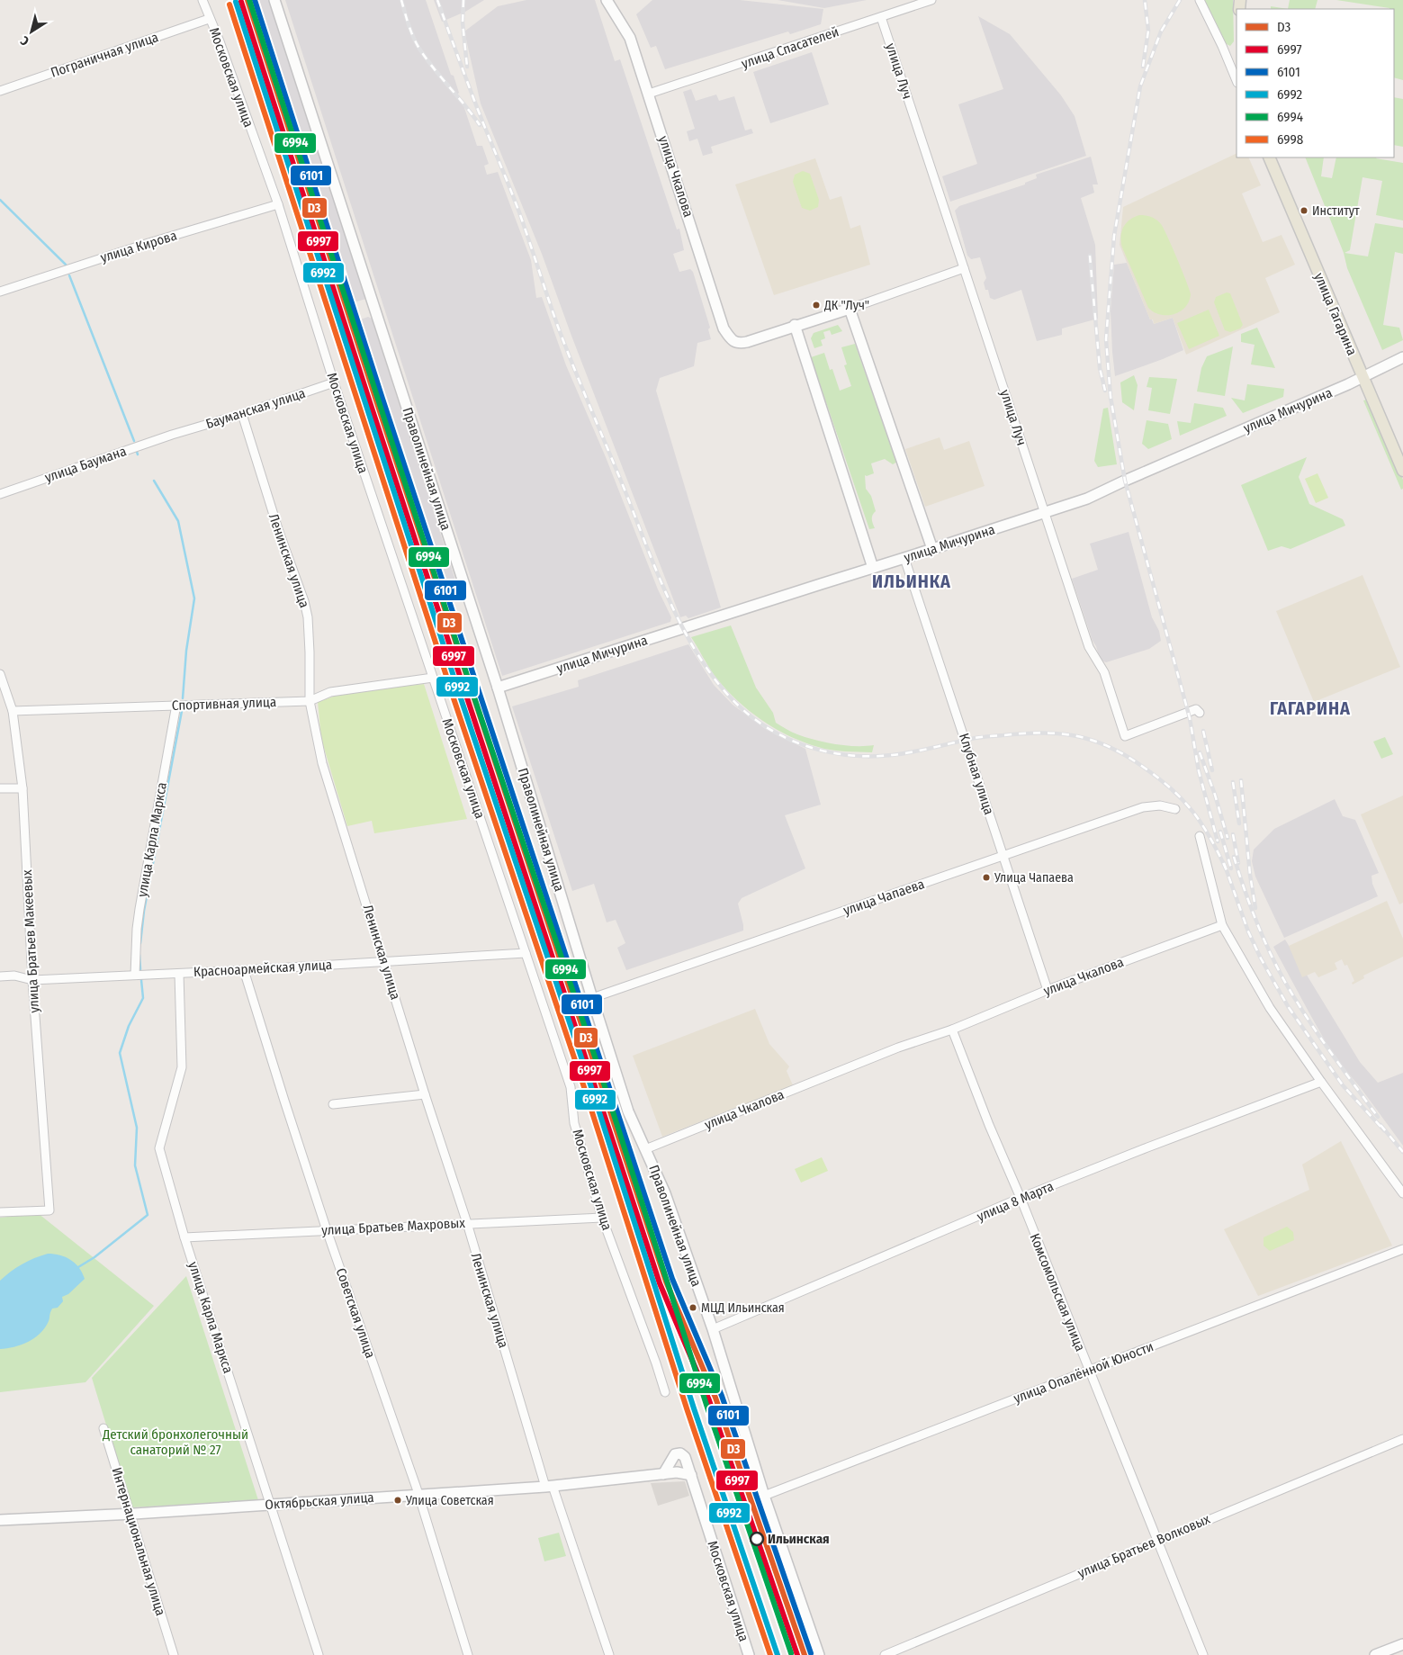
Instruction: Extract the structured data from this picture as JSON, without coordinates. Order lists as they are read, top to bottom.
{
  "streets": {
    "main road": [
      "Московская улица",
      "улица Чкалова",
      "улица Гагарина",
      "улица Мичурина",
      "Праволинейная улица",
      "Октябрьская улица"
    ],
    "street": [
      "улица Спасателей",
      "Пограничная улица",
      "улица Луч",
      "улица Кирова",
      "Бауманская улица",
      "улица Баумана",
      "Ленинская улица",
      "Спортивная улица",
      "Клубная улица",
      "улица Карла Маркса",
      "улица Чапаева",
      "улица Братьев Макеевых",
      "Красноармейская улица",
      "улица 8 Марта",
      "улица Братьев Махровых",
      "Комсомольская улица",
      "Советская улица",
      "улица Опалённой Юности",
      "Интернациональная улица",
      "улица Братьев Волковых"
    ]
  },
  "crossings": [
    ["улица Спасателей", "улица Луч"],
    ["улица Спасателей", "улица Чкалова"],
    ["Пограничная улица", "Московская улица"],
    ["улица Луч", "улица Мичурина"],
    ["Московская улица", "улица Кирова"],
    ["Московская улица", "Бауманская улица"],
    ["Московская улица", "Спортивная улица"],
    ["Московская улица", "Красноармейская улица"],
    ["Московская улица", "улица Братьев Махровых"],
    ["Московская улица", "Октябрьская улица"],
    ["улица Чкалова", "Праволинейная улица"],
    ["улица Чкалова", "Клубная улица"],
    ["улица Чкалова", "Комсомольская улица"],
    ["улица Гагарина", "улица Мичурина"],
    ["Бауманская улица", "улица Баумана"],
    ["Бауманская улица", "Ленинская улица"],
    ["улица Мичурина", "Праволинейная улица"],
    ["улица Мичурина", "Клубная улица"],
    ["Праволинейная улица", "улица Чапаева"],
    ["Праволинейная улица", "улица 8 Марта"],
    ["Праволинейная улица", "улица Опалённой Юности"],
    ["Ленинская улица", "Спортивная улица"],
    ["Ленинская улица", "Красноармейская улица"],
    ["Ленинская улица", "улица Братьев Махровых"],
    ["Ленинская улица", "Октябрьская улица"],
    ["Спортивная улица", "улица Карла Маркса"],
    ["Спортивная улица", "улица Братьев Макеевых"],
    ["Клубная улица", "улица Чапаева"],
    ["улица Карла Маркса", "Красноармейская улица"],
    ["улица Карла Маркса", "улица Братьев Махровых"],
    ["улица Карла Маркса", "Октябрьская улица"],
    ["улица Братьев Макеевых", "Красноармейская улица"],
    ["Красноармейская улица", "Советская улица"],
    ["улица 8 Марта", "Комсомольская улица"],
    ["улица Братьев Махровых", "Советская улица"],
    ["Комсомольская улица", "улица Опалённой Юности"],
    ["Комсомольская улица", "улица Братьев Волковых"],
    ["Советская улица", "Октябрьская улица"],
    ["Октябрьская улица", "Интернациональная улица"]
  ],
  "districts": ["ИЛЬИНКА", "ГАГАРИНА"],
  "parks": ["Детский бронхолегочный санаторий № 27"],
  "places": [
    "Институт",
    "ДК \"Луч\"",
    "Улица Чапаева",
    "МЦД Ильинская",
    "Улица Советская",
    "Ильинская"
  ],
  "lines": [
    "transit line D3",
    "transit line 6101",
    "transit line 6994",
    "transit line 6997",
    "transit line 6992",
    "transit line 6998"
  ],
  "legend": [
    "D3",
    "6997",
    "6101",
    "6992",
    "6994",
    "6998"
  ],
  "north": "bottom left"
}
